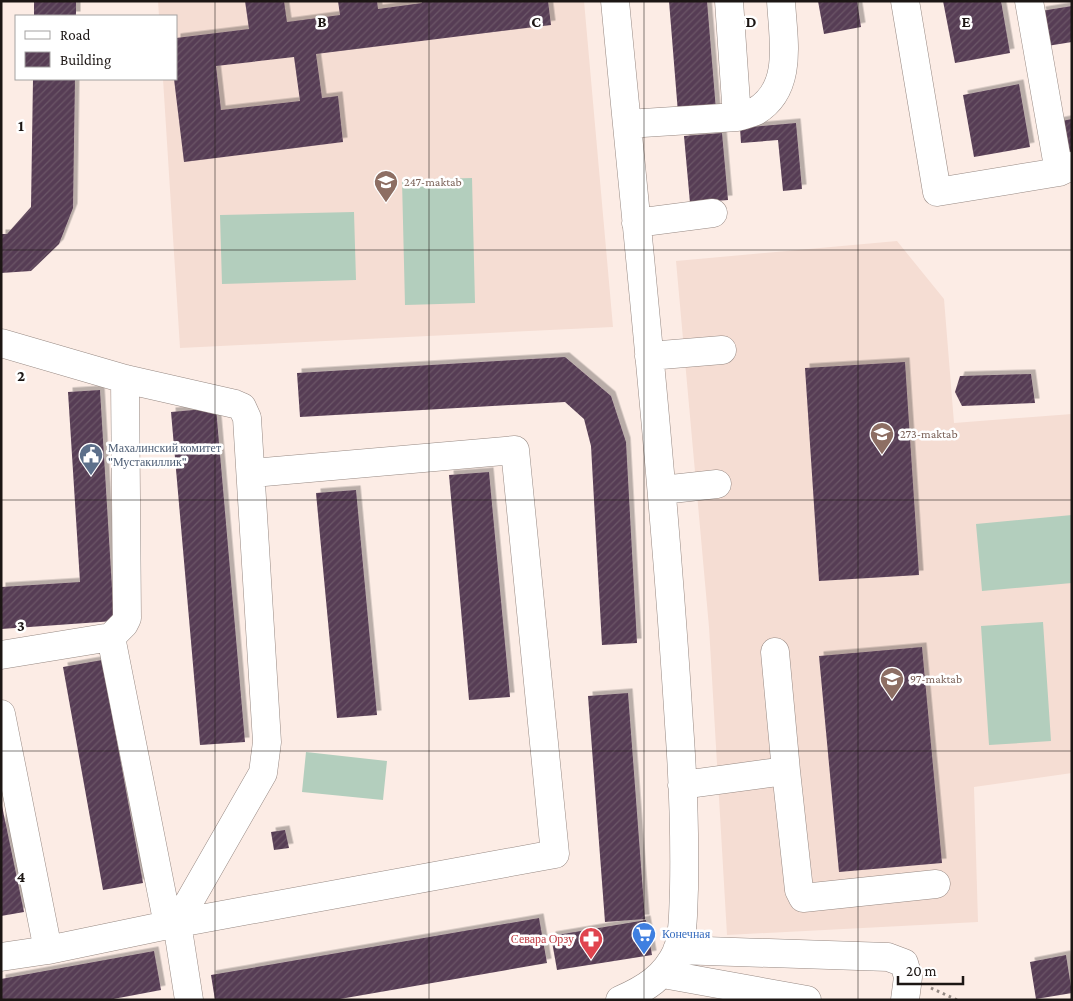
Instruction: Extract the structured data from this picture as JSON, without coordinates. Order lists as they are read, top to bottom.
{
  "places": {
    "school or university": ["247-maktab", "273-maktab", "97-maktab"],
    "public building": ["Махалинский комитет \"Мустакиллик\""],
    "supermarket": ["Конечная"],
    "pharmacy": ["Севара Орзу"]
  },
  "legend": ["Road", "Building"],
  "scale_bar": "20 m",
  "grid": {
    "columns": [
      "B",
      "C",
      "D",
      "E"
    ],
    "rows": [
      "1",
      "2",
      "3",
      "4"
    ]
  }
}
